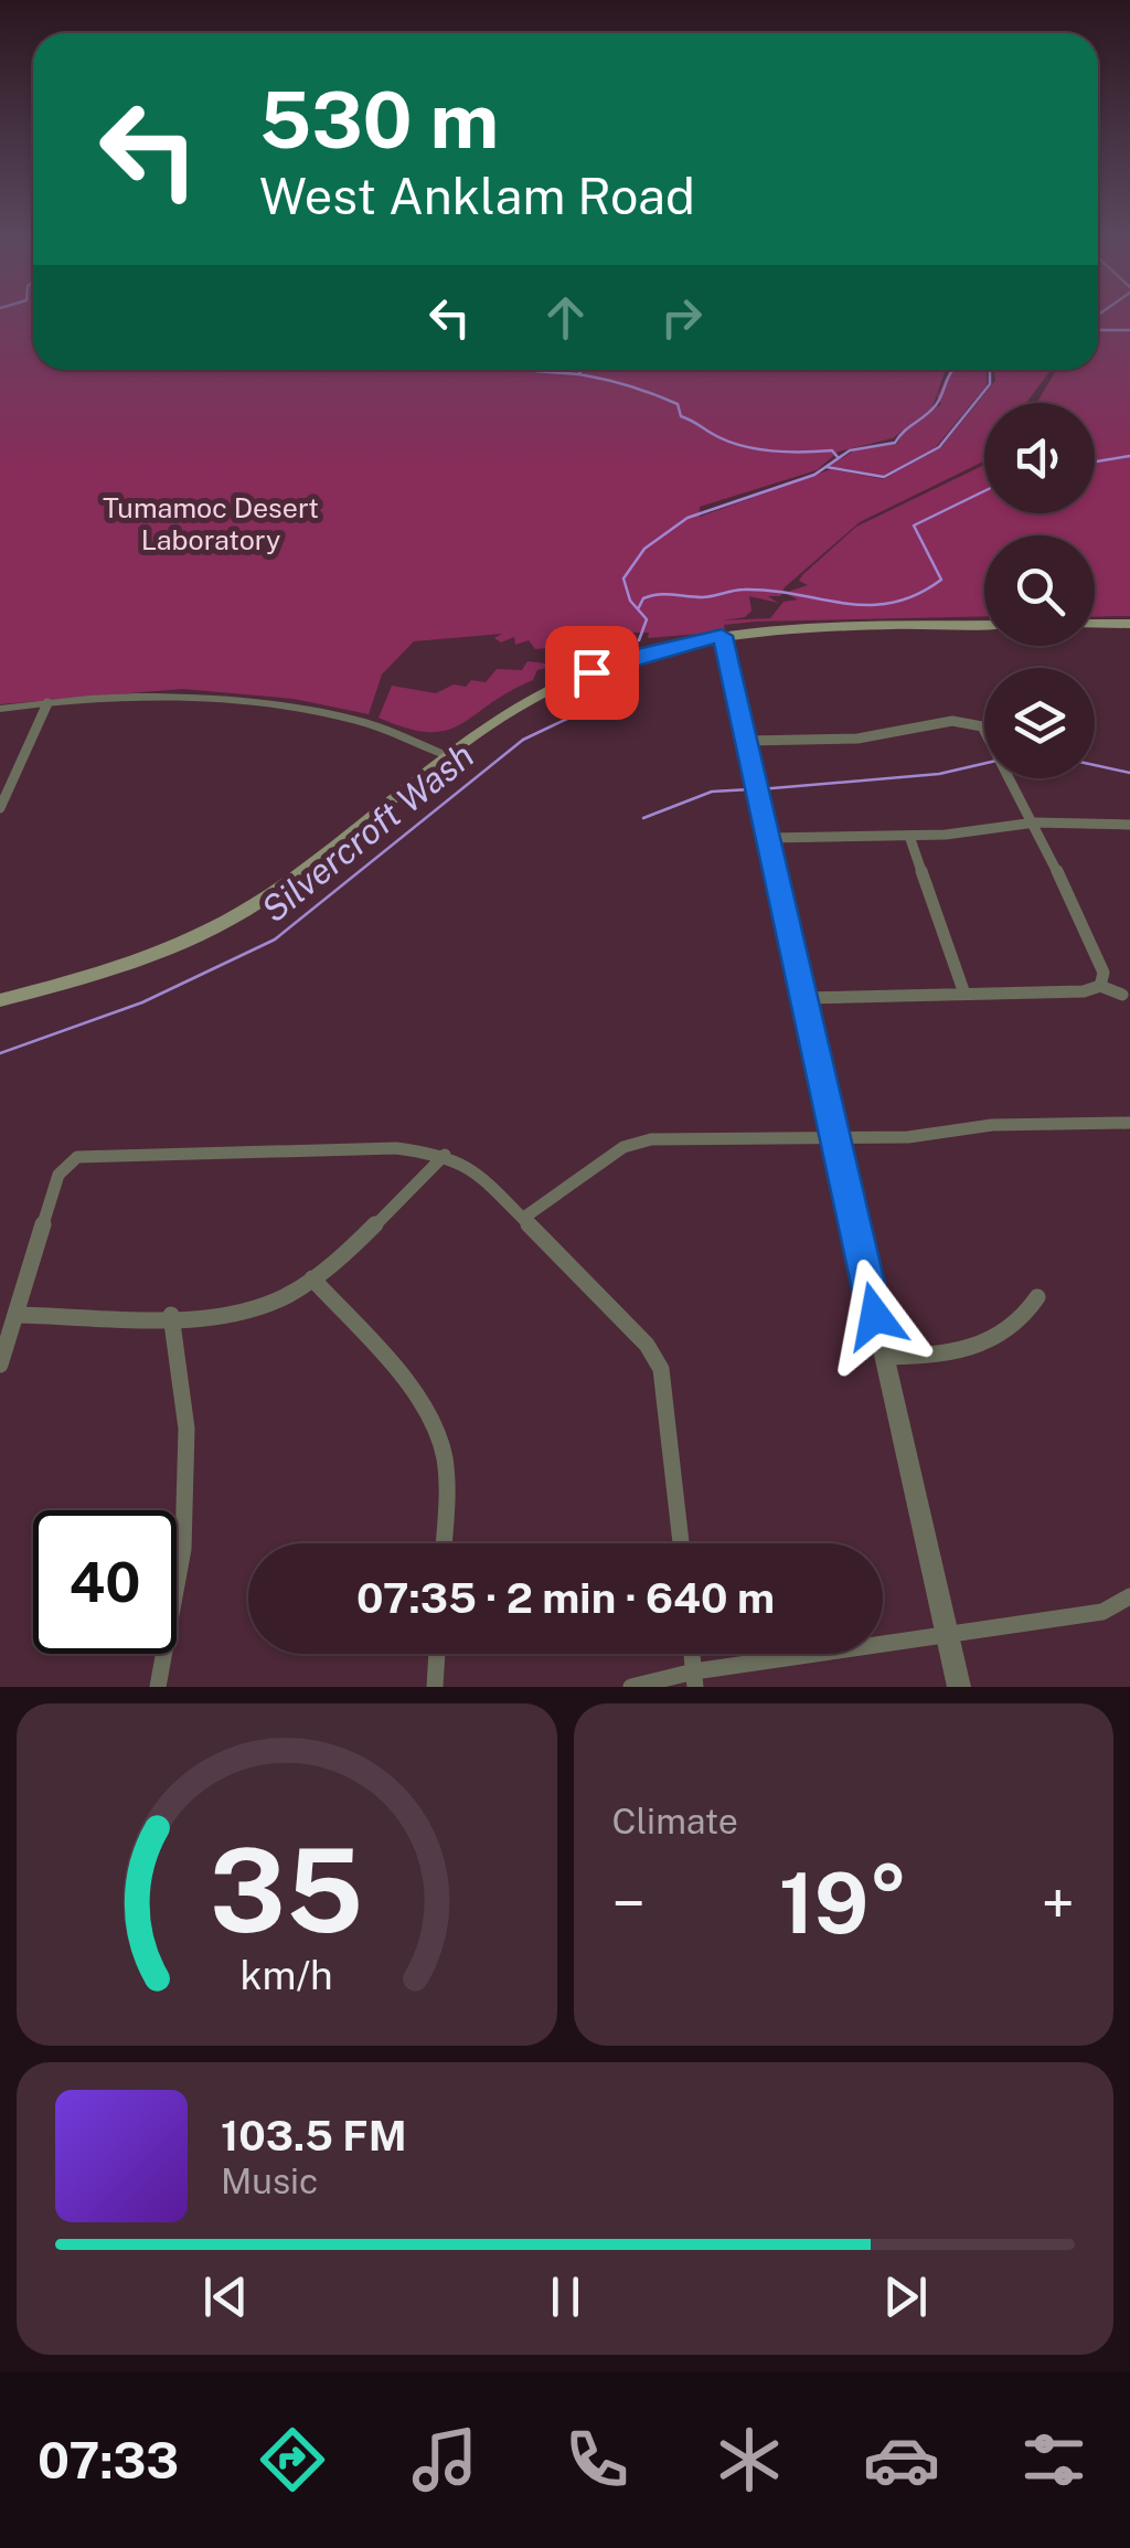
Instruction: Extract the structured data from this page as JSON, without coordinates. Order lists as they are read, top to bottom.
{
  "water": ["Silvercroft Wash"],
  "parks": ["Tumamoc Desert Laboratory"],
  "page": {
    "turn": ["530 m", "West Anklam Road"],
    "limit": "40",
    "trip": "07:35 · 2 min · 640 m",
    "tile": "Climate",
    "heat": ["−", "19°", "+"],
    "song": ["103.5 FM", "Music"],
    "tabs": "07:33",
    "gauge": ["35", "km/h"]
  }
}
